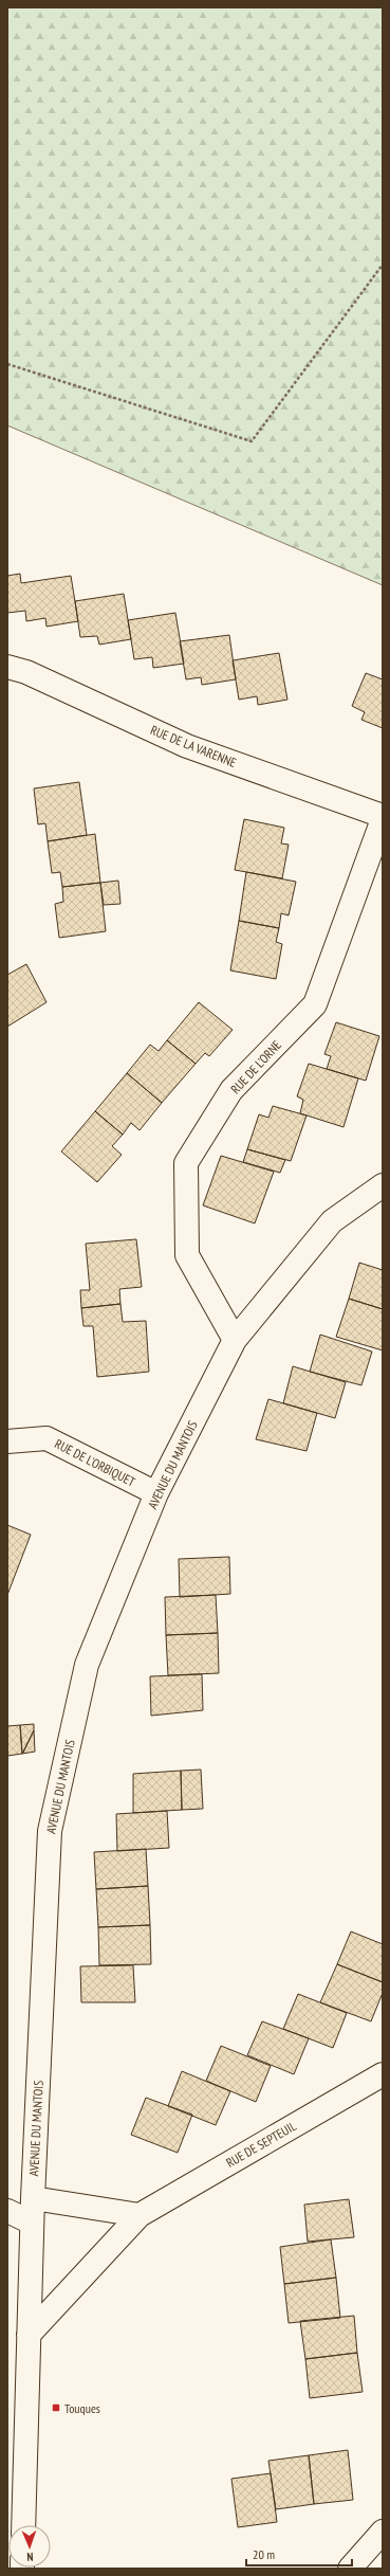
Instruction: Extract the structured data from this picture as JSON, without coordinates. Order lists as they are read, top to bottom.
{
  "streets": {
    "street": [
      "RUE DE LA VARENNE",
      "RUE DE L'ORNE",
      "RUE DE L'ORBIQUET",
      "AVENUE DU MANTOIS",
      "RUE DE SEPTEUIL"
    ]
  },
  "crossings": [
    ["RUE DE L'ORNE", "AVENUE DU MANTOIS"],
    ["RUE DE L'ORBIQUET", "AVENUE DU MANTOIS"],
    ["AVENUE DU MANTOIS", "RUE DE SEPTEUIL"]
  ],
  "places": {
    "transit": ["Touques"]
  },
  "scale_bar": "20 m",
  "north": "bottom"
}
